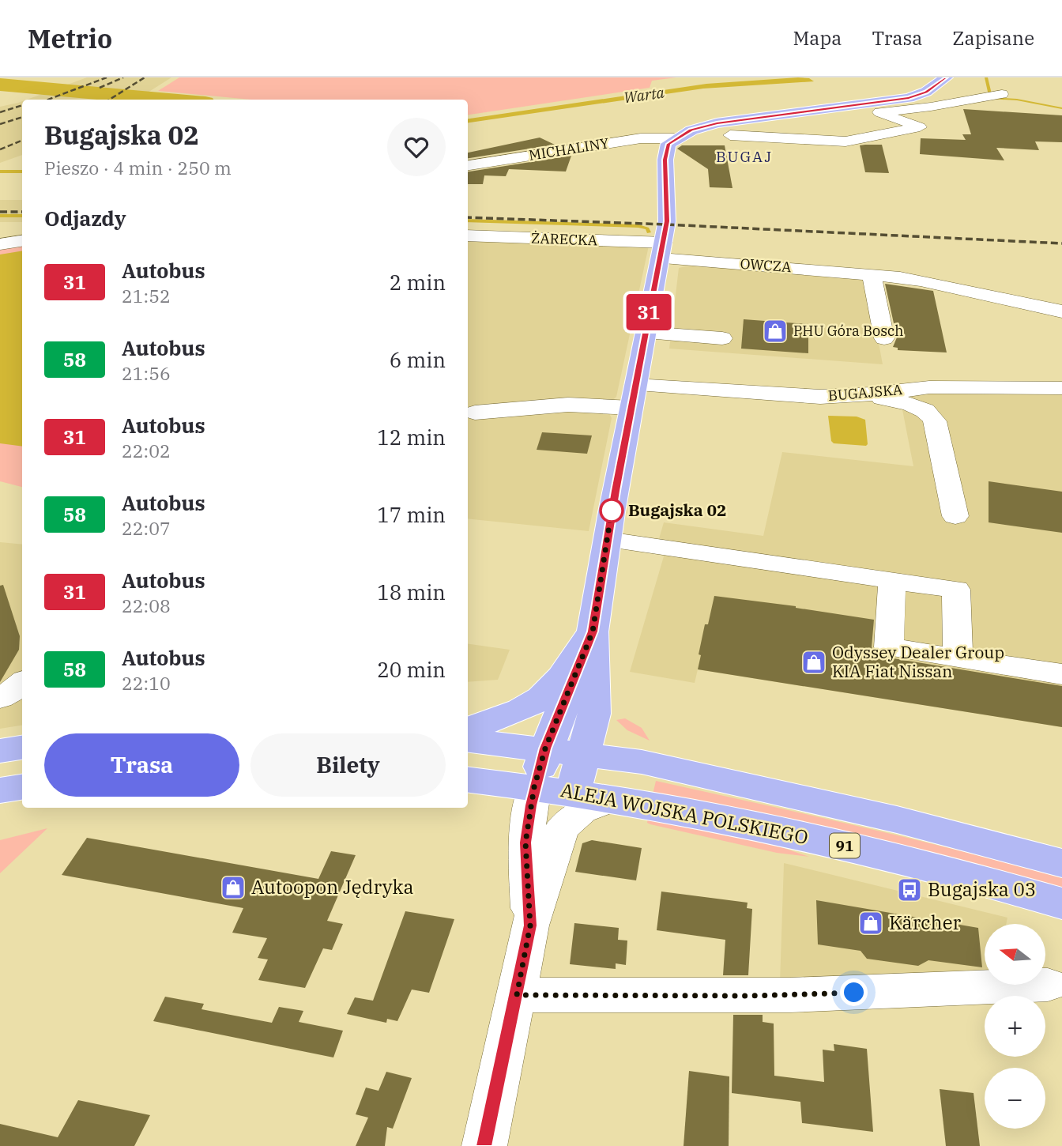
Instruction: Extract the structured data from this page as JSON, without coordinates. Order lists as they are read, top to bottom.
{
  "streets": {
    "main road": ["ALEJA WOJSKA POLSKIEGO", "91"],
    "street": [
      "MICHALINY",
      "ŻARECKA",
      "OWCZA",
      "BUGAJSKA"
    ]
  },
  "crossings": [
    ["ŻARECKA", "OWCZA"]
  ],
  "districts": ["BUGAJ"],
  "water": ["Warta"],
  "places": {
    "shop": [
      "PHU Góra Bosch",
      "Odyssey Dealer Group KIA Fiat Nissan",
      "Autoopon Jędryka",
      "Kärcher"
    ],
    "other": ["Bugajska 02"],
    "bus stop": ["Bugajska 03"]
  },
  "lines": ["bus line 31"],
  "north": "left",
  "page": {
    "header": "Metrio",
    "nav": ["Mapa", "Trasa", "Zapisane"],
    "on_map": "31",
    "heading": [
      ["Bugajska 02", "Pieszo · 4 min · 250 m"],
      "Odjazdy"
    ],
    "list": [
      {
        "mark": "31",
        "name": "Autobus",
        "note": "21:52",
        "value": "2 min"
      },
      {
        "mark": "58",
        "name": "Autobus",
        "note": "21:56",
        "value": "6 min"
      },
      {
        "mark": "31",
        "name": "Autobus",
        "note": "22:02",
        "value": "12 min"
      },
      {
        "mark": "58",
        "name": "Autobus",
        "note": "22:07",
        "value": "17 min"
      },
      {
        "mark": "31",
        "name": "Autobus",
        "note": "22:08",
        "value": "18 min"
      },
      {
        "mark": "58",
        "name": "Autobus",
        "note": "22:10",
        "value": "20 min"
      }
    ],
    "buttons": ["Trasa", "Bilety"],
    "map_buttons": ["+", "−"]
  }
}
